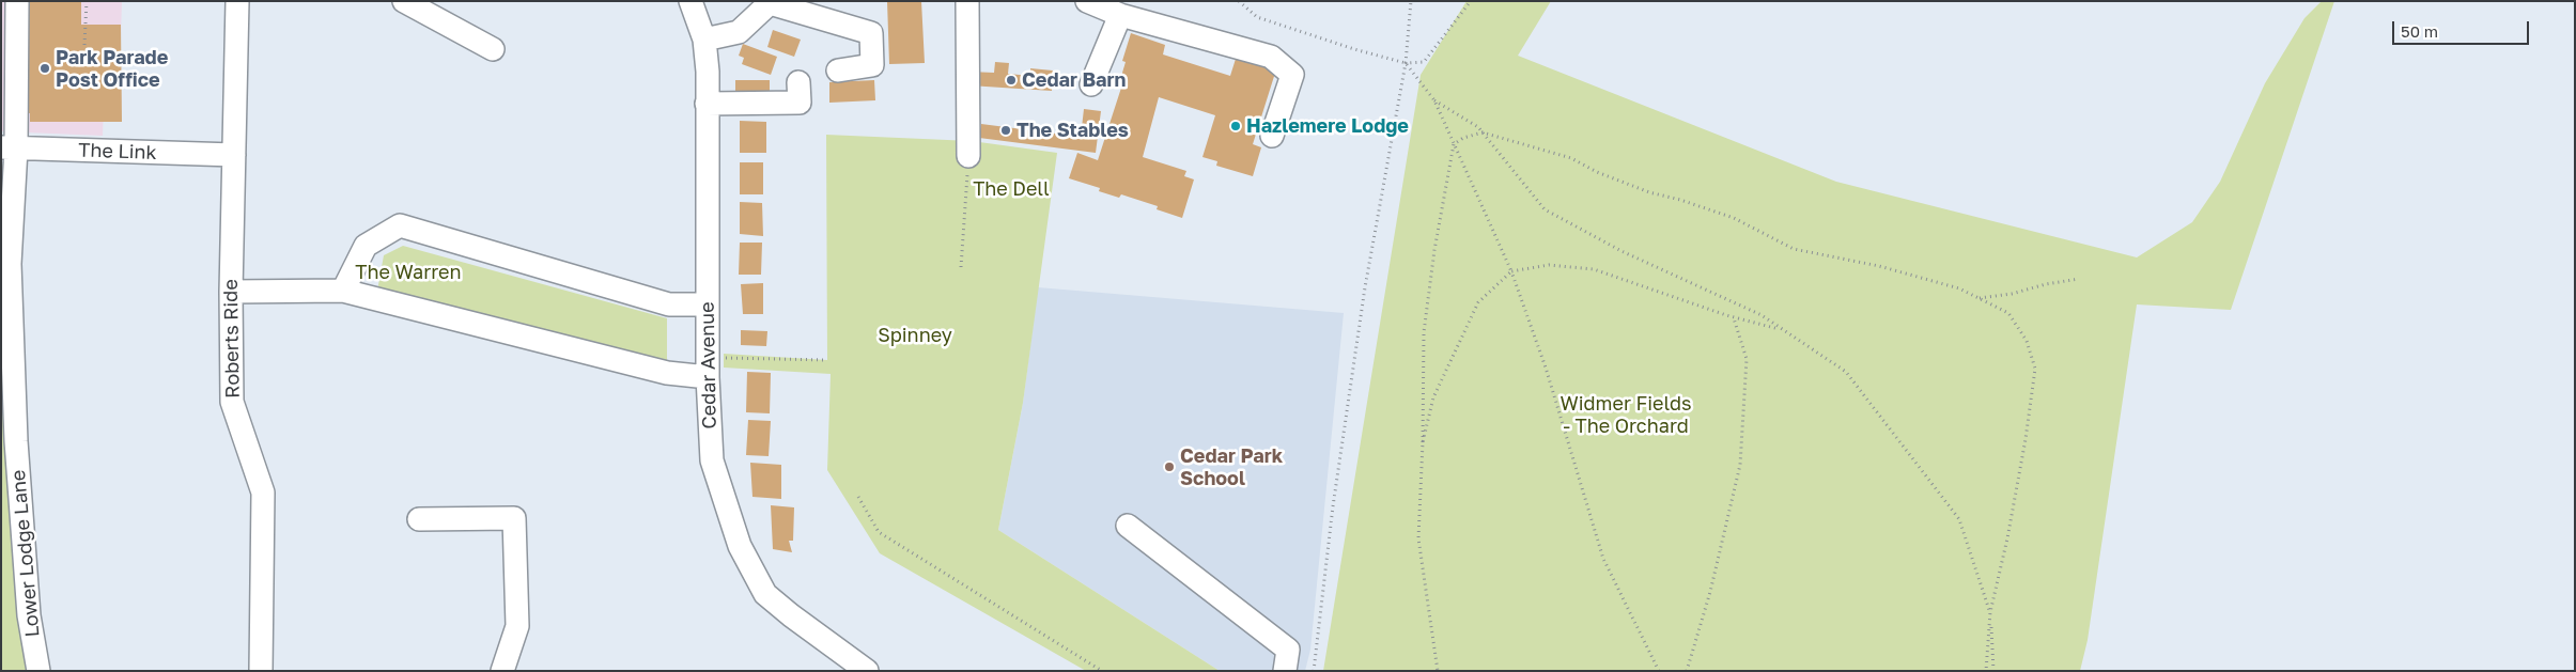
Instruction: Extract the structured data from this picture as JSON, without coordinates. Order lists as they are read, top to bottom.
{
  "streets": {
    "street": [
      "The Link",
      "Roberts Ride",
      "Cedar Avenue",
      "Lower Lodge Lane"
    ]
  },
  "crossings": [
    ["The Link", "Roberts Ride"],
    ["The Link", "Lower Lodge Lane"]
  ],
  "parks": [
    "The Dell",
    "The Warren",
    "Spinney",
    "Widmer Fields - The Orchard"
  ],
  "places": [
    "Park Parade Post Office",
    "Cedar Barn",
    "Hazlemere Lodge",
    "The Stables",
    "Cedar Park School"
  ],
  "scale_bar": "50 m"
}
